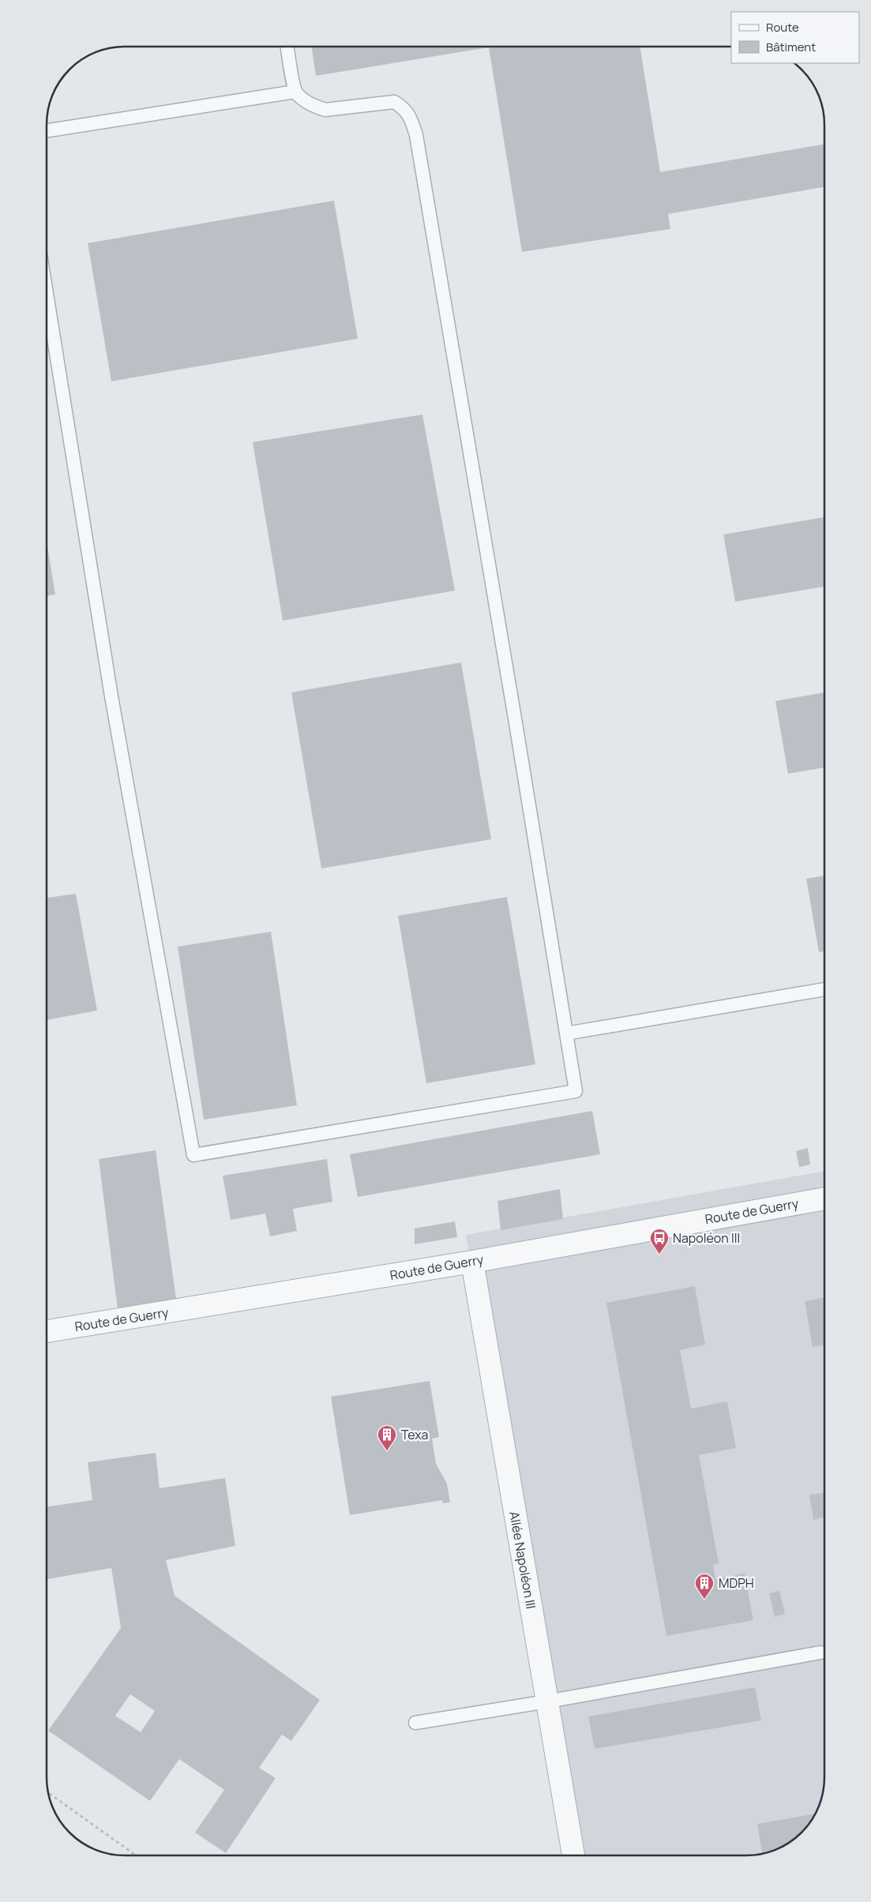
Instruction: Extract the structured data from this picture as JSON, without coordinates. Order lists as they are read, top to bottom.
{
  "streets": {
    "street": ["Route de Guerry", "Allée Napoléon III"]
  },
  "crossings": [
    ["Route de Guerry", "Allée Napoléon III"]
  ],
  "places": {
    "bus stop": ["Napoléon III"],
    "building": ["Texa", "MDPH"]
  },
  "legend": ["Route", "Bâtiment"]
}
